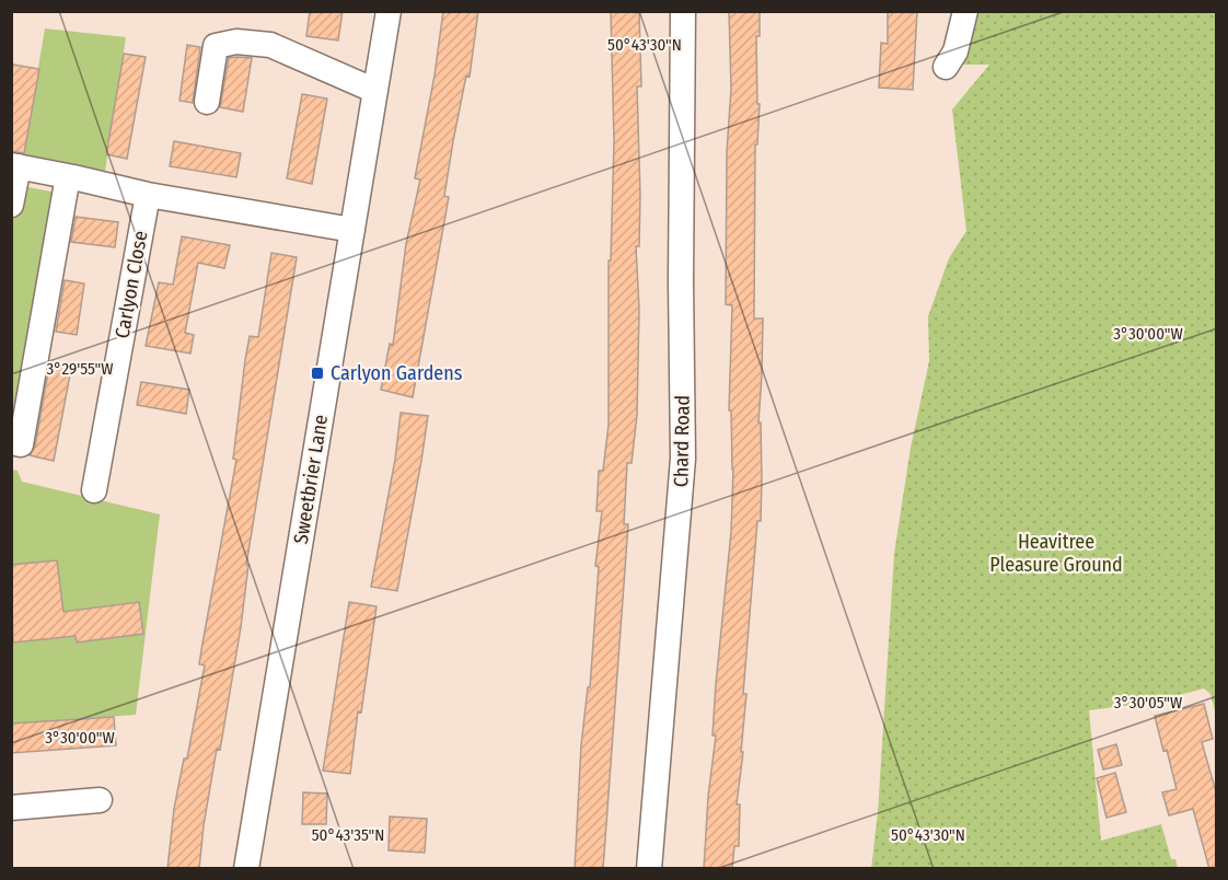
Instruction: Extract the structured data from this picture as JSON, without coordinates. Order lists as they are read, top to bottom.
{
  "streets": {
    "street": ["Carlyon Close", "Chard Road", "Sweetbrier Lane"]
  },
  "parks": ["Heavitree Pleasure Ground"],
  "places": {
    "transit": ["Carlyon Gardens"]
  },
  "coordinates": [
    "50°43'30\"N",
    "3°30'00\"W",
    "3°29'55\"W",
    "3°30'05\"W",
    "50°43'35\"N"
  ]
}
